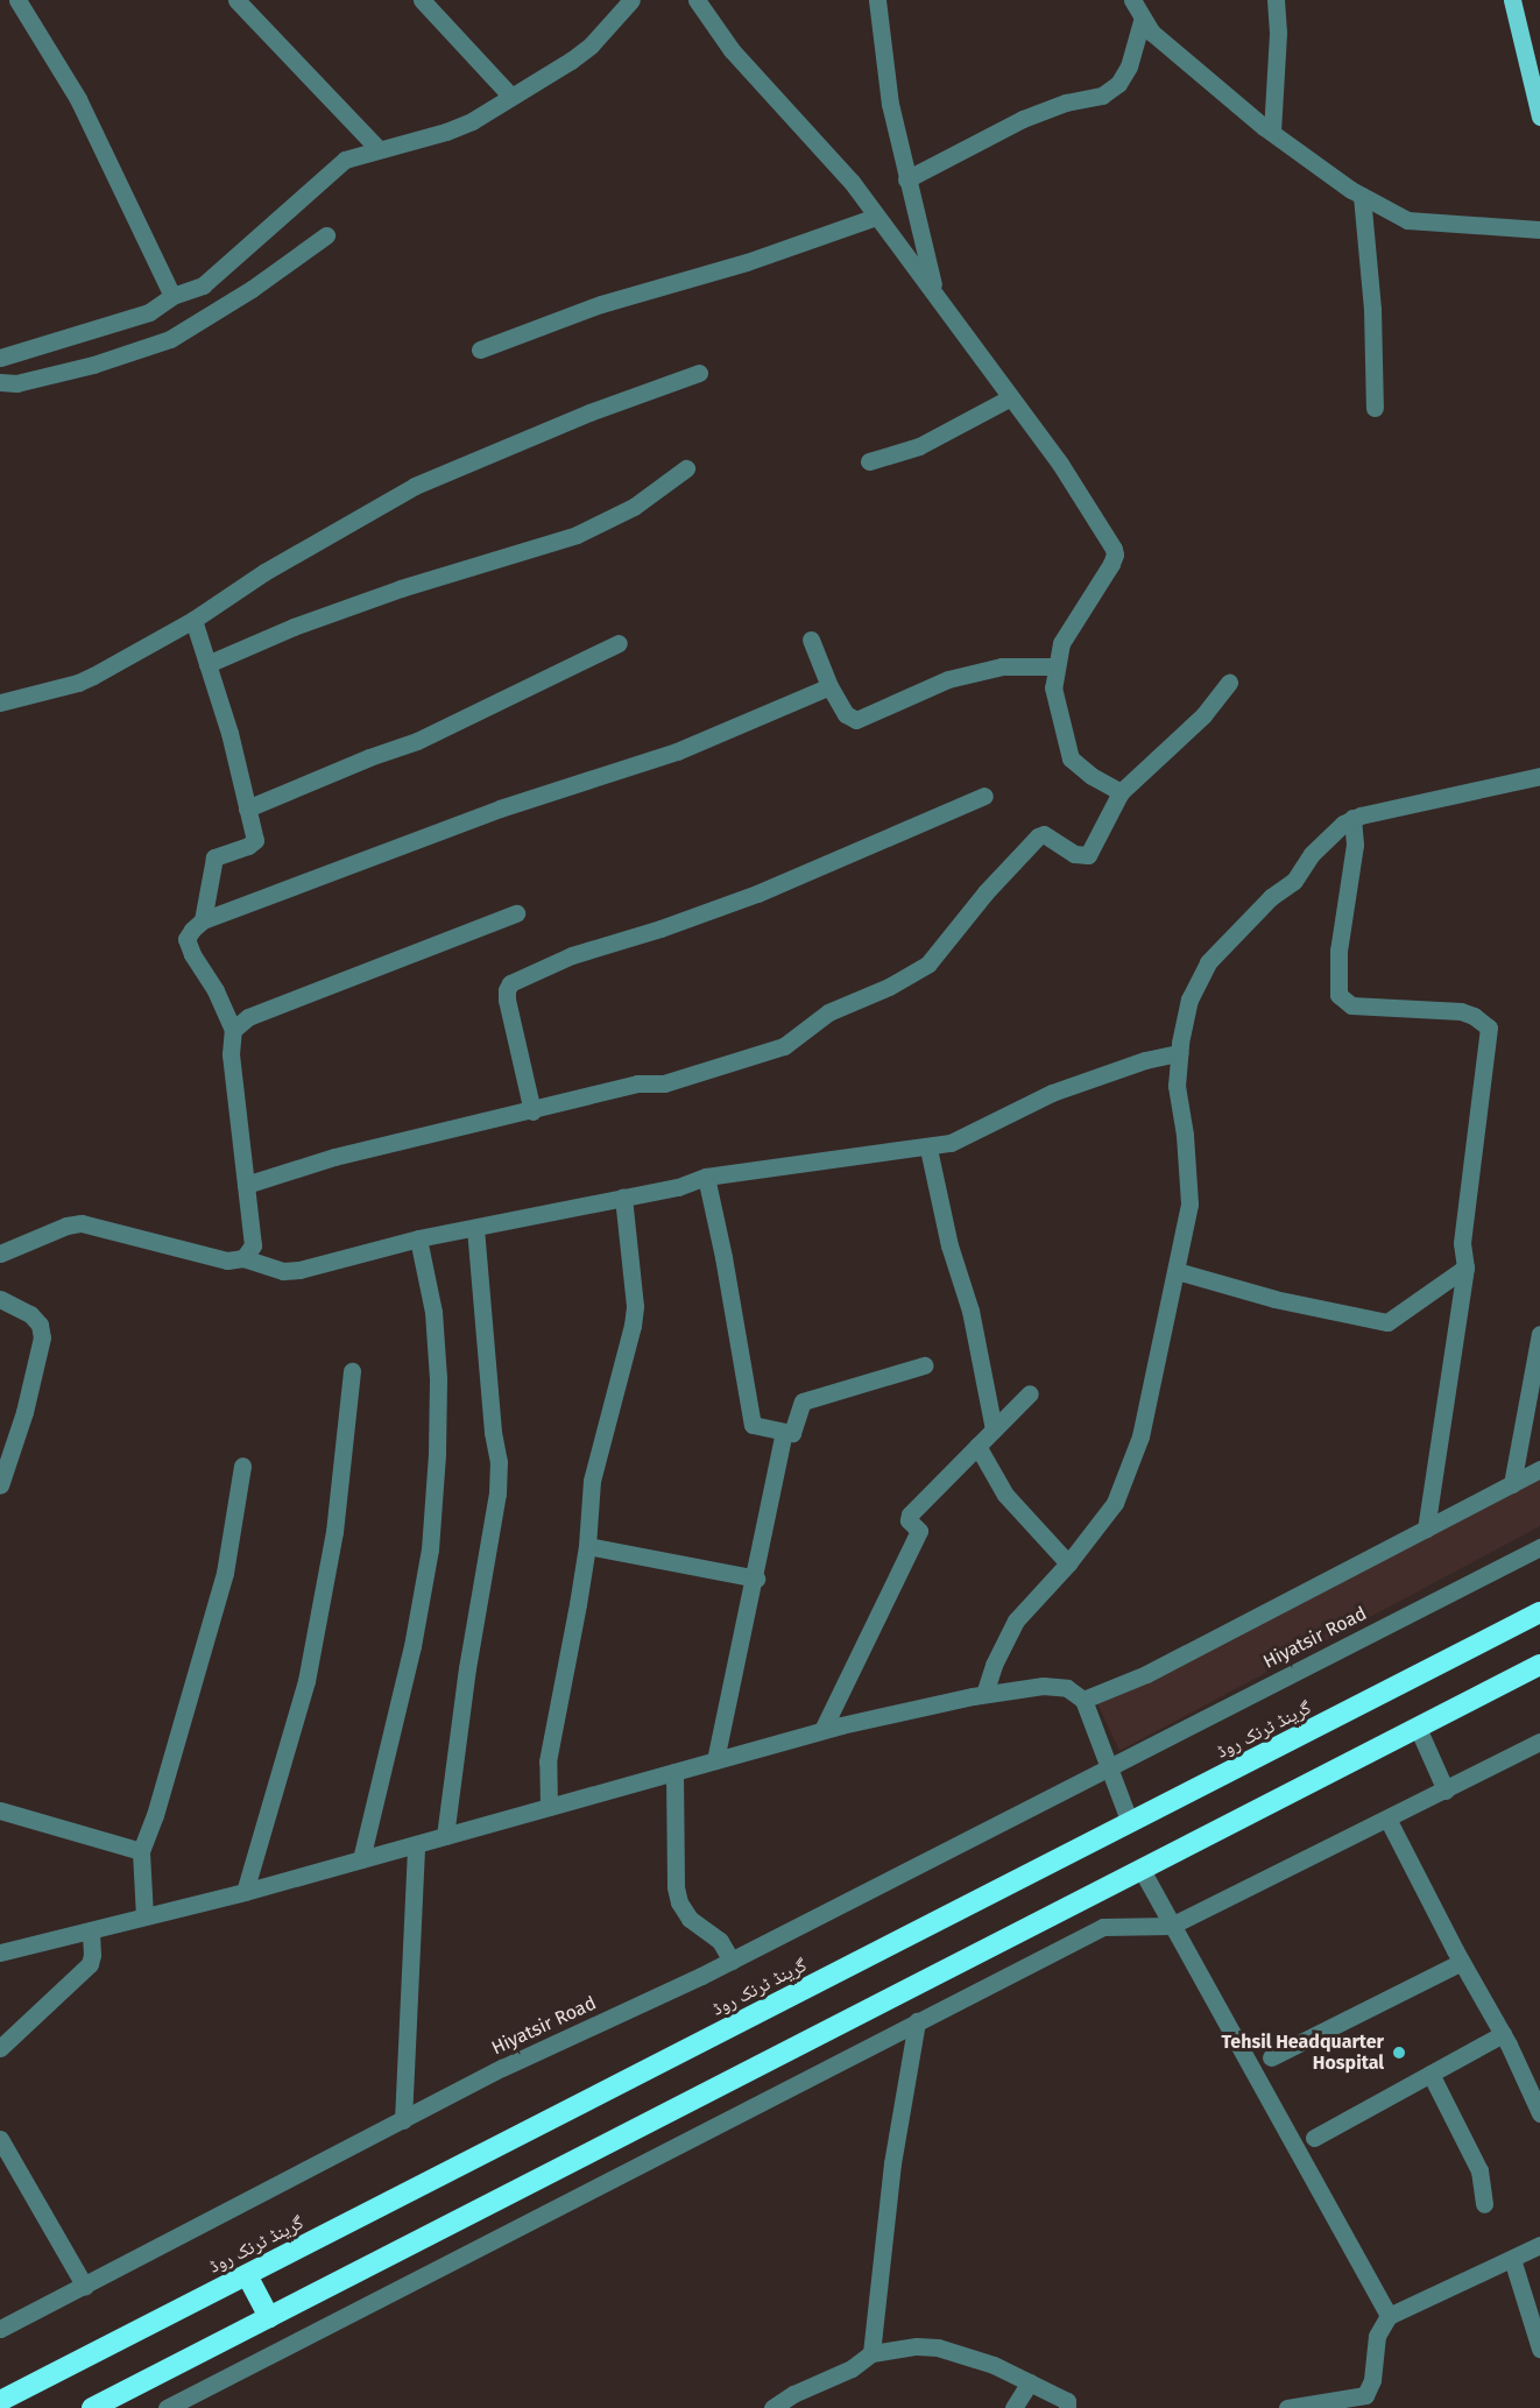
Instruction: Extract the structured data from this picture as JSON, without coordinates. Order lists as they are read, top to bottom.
{
  "streets": {
    "highway": ["گرینڈ ٹرنک روڈ"],
    "street": ["Hiyatsir Road"]
  },
  "places": ["Tehsil Headquarter Hospital"]
}
